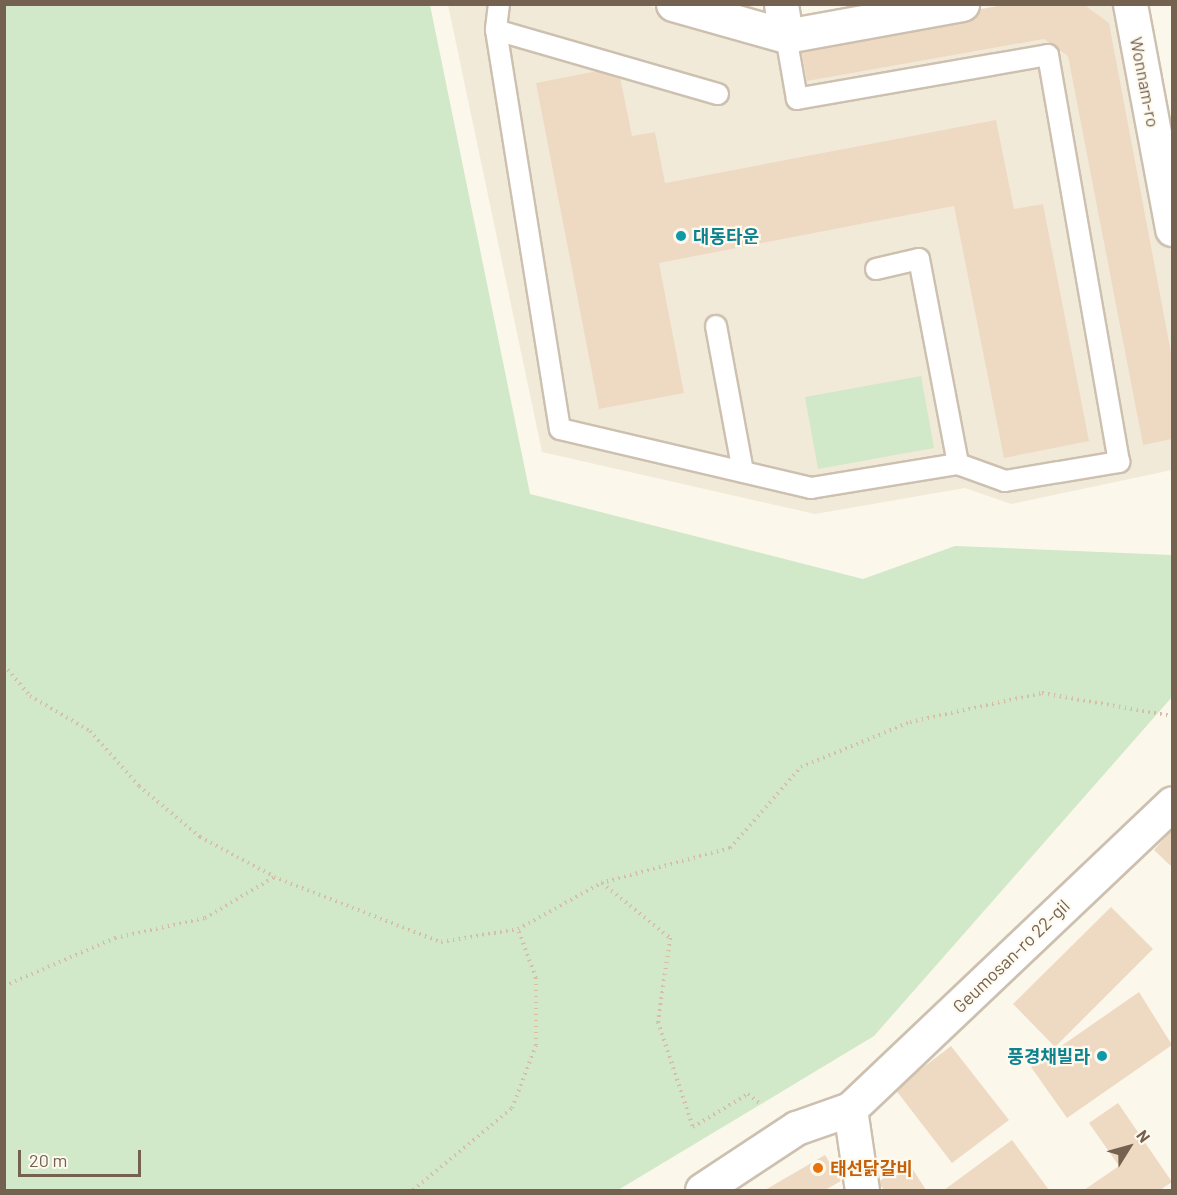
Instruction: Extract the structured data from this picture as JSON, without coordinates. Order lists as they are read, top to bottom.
{
  "streets": {
    "street": ["Wonnam-ro", "Geumosan-ro 22-gil"]
  },
  "places": ["대동타운", "풍경채빌라", "태선닭갈비"],
  "scale_bar": "20 m",
  "north": "top right"
}
